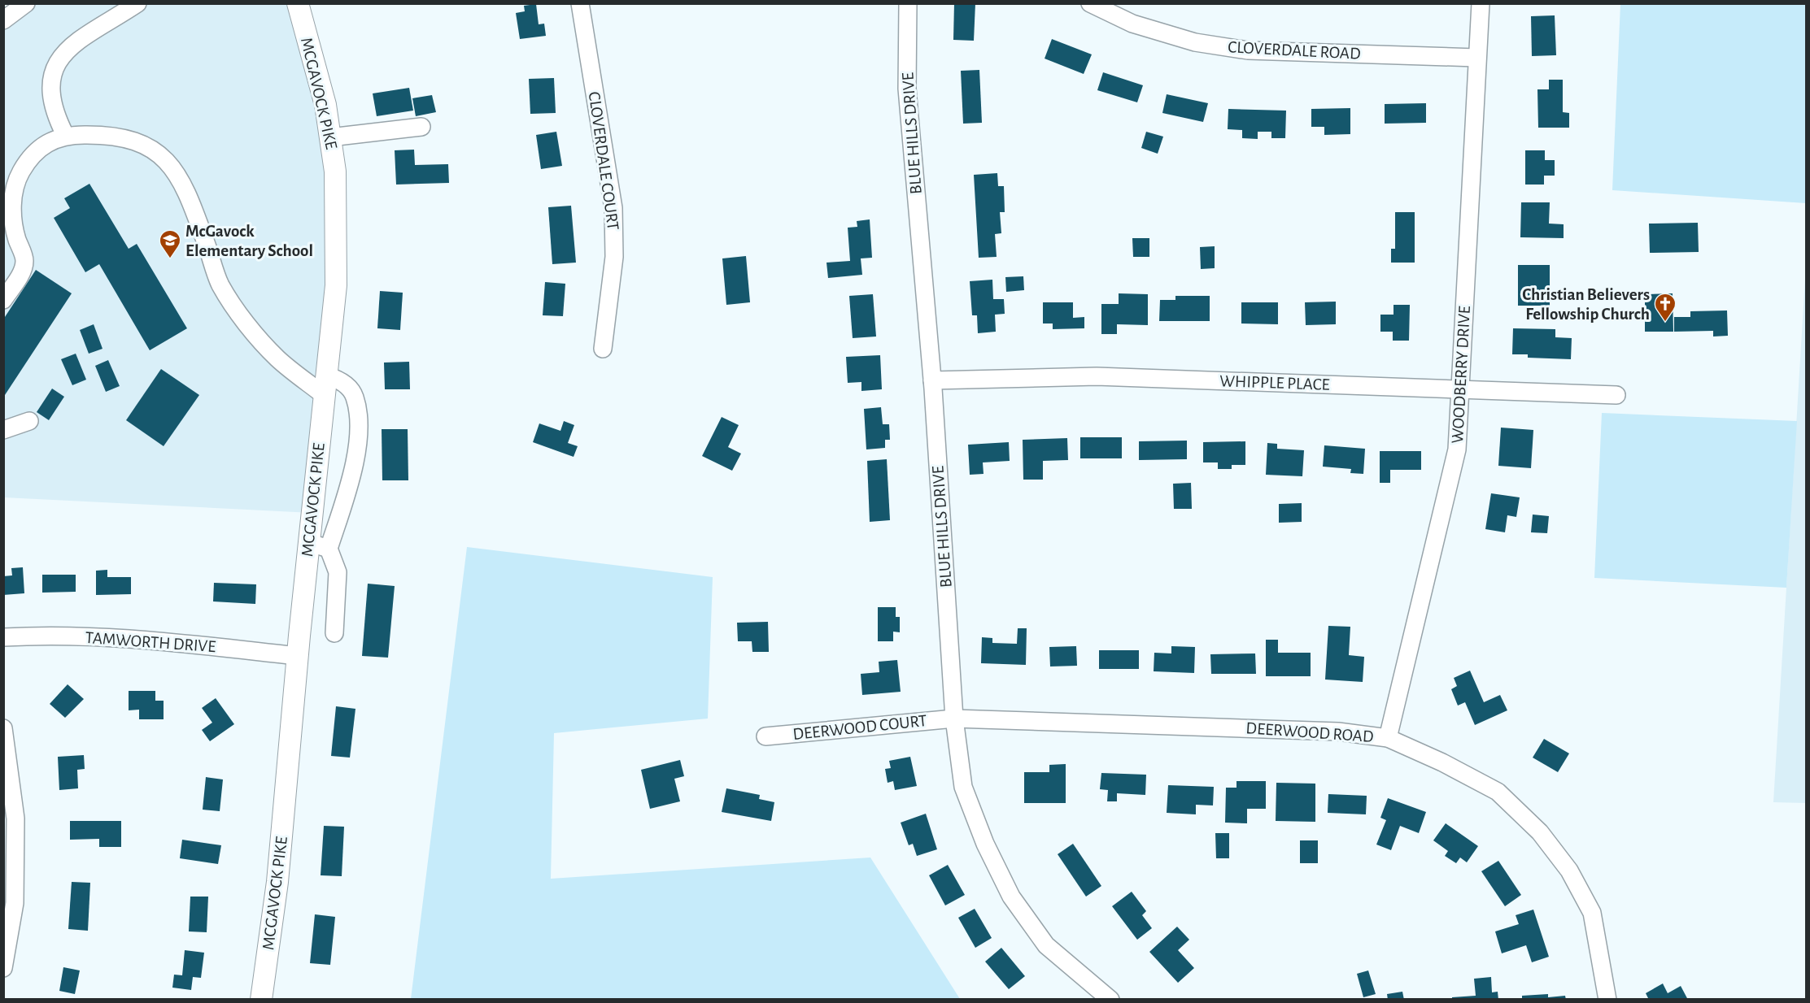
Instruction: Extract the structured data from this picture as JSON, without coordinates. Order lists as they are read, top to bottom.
{
  "streets": {
    "main road": ["MCGAVOCK PIKE"],
    "street": [
      "CLOVERDALE ROAD",
      "BLUE HILLS DRIVE",
      "CLOVERDALE COURT",
      "WOODBERRY DRIVE",
      "WHIPPLE PLACE",
      "TAMWORTH DRIVE",
      "DEERWOOD COURT",
      "DEERWOOD ROAD"
    ]
  },
  "crossings": [
    ["CLOVERDALE ROAD", "WOODBERRY DRIVE"],
    ["MCGAVOCK PIKE", "TAMWORTH DRIVE"],
    ["BLUE HILLS DRIVE", "WHIPPLE PLACE"],
    ["BLUE HILLS DRIVE", "DEERWOOD COURT"],
    ["BLUE HILLS DRIVE", "DEERWOOD ROAD"],
    ["WOODBERRY DRIVE", "WHIPPLE PLACE"],
    ["WOODBERRY DRIVE", "DEERWOOD ROAD"],
    ["DEERWOOD COURT", "DEERWOOD ROAD"]
  ],
  "places": {
    "school or university": ["McGavock Elementary School"],
    "church": ["Christian Believers Fellowship Church"]
  }
}
